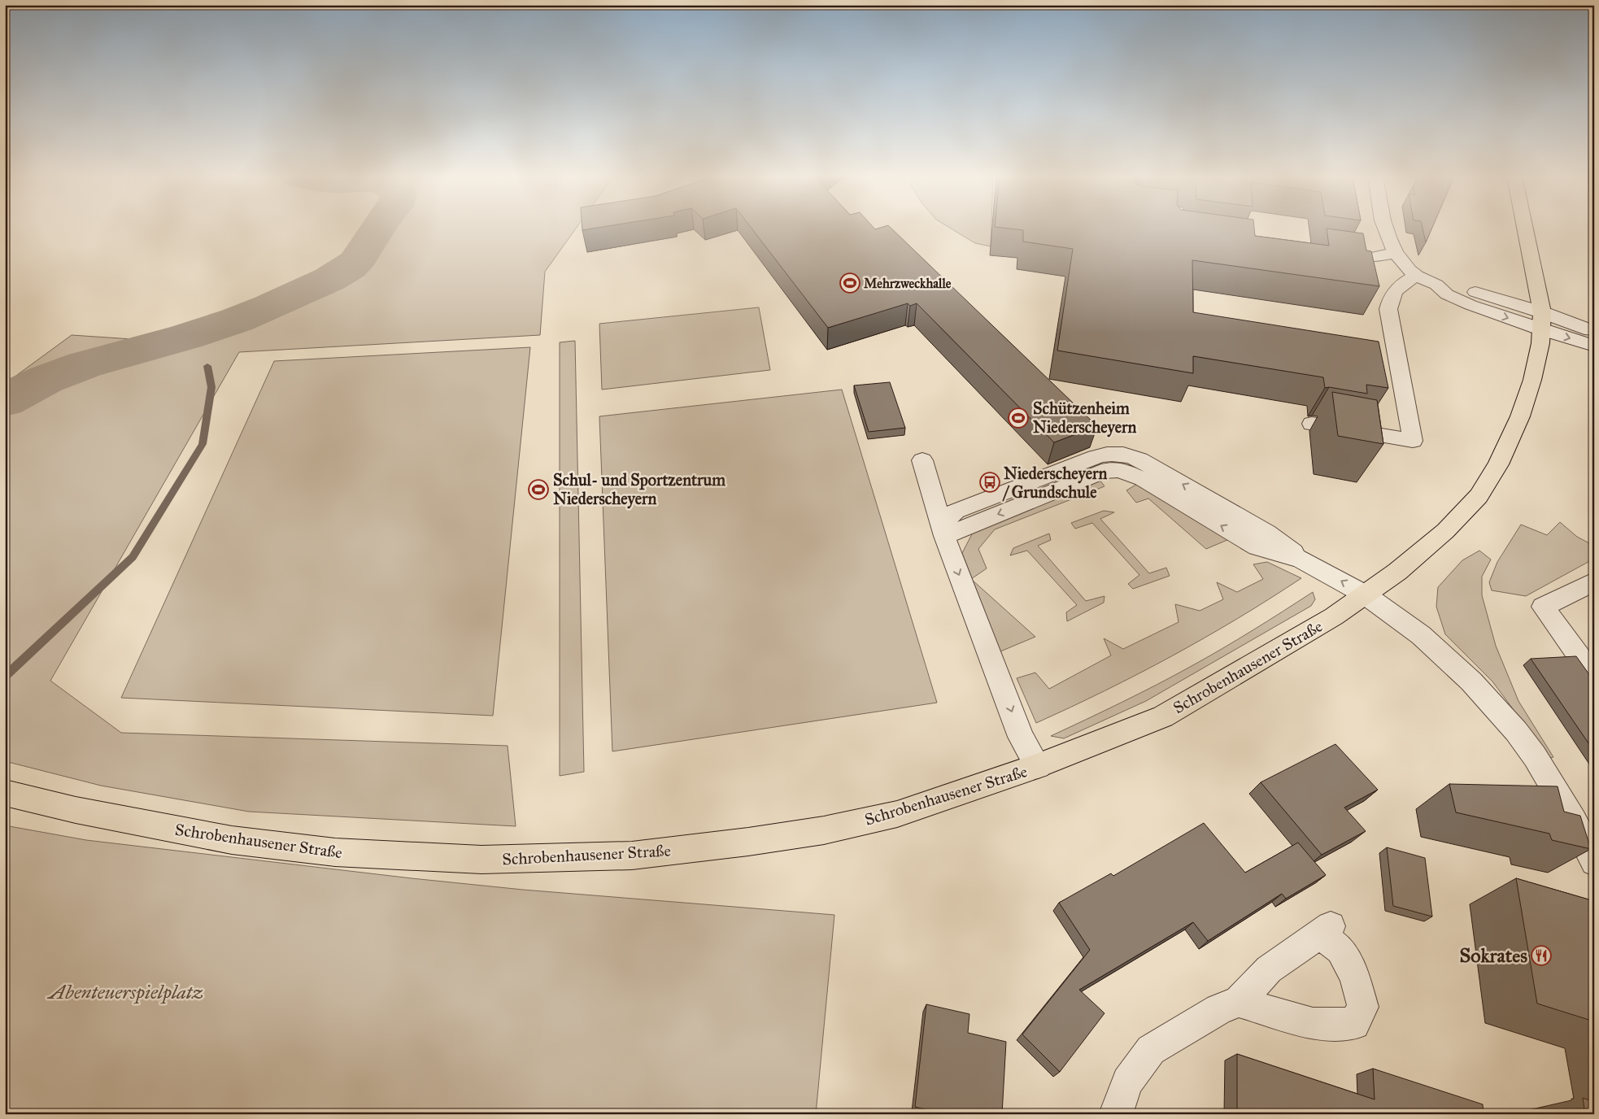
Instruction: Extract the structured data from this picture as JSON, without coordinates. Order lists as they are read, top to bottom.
{
  "streets": {
    "main road": ["Schrobenhausener Straße"]
  },
  "parks": ["Abenteuerspielplatz"],
  "places": {
    "sports": ["Mehrzweckhalle", "Schützenheim Niederscheyern", "Schul- und Sportzentrum Niederscheyern"],
    "bus stop": ["Niederscheyern / Grundschule"],
    "restaurant": ["Sokrates"]
  }
}
